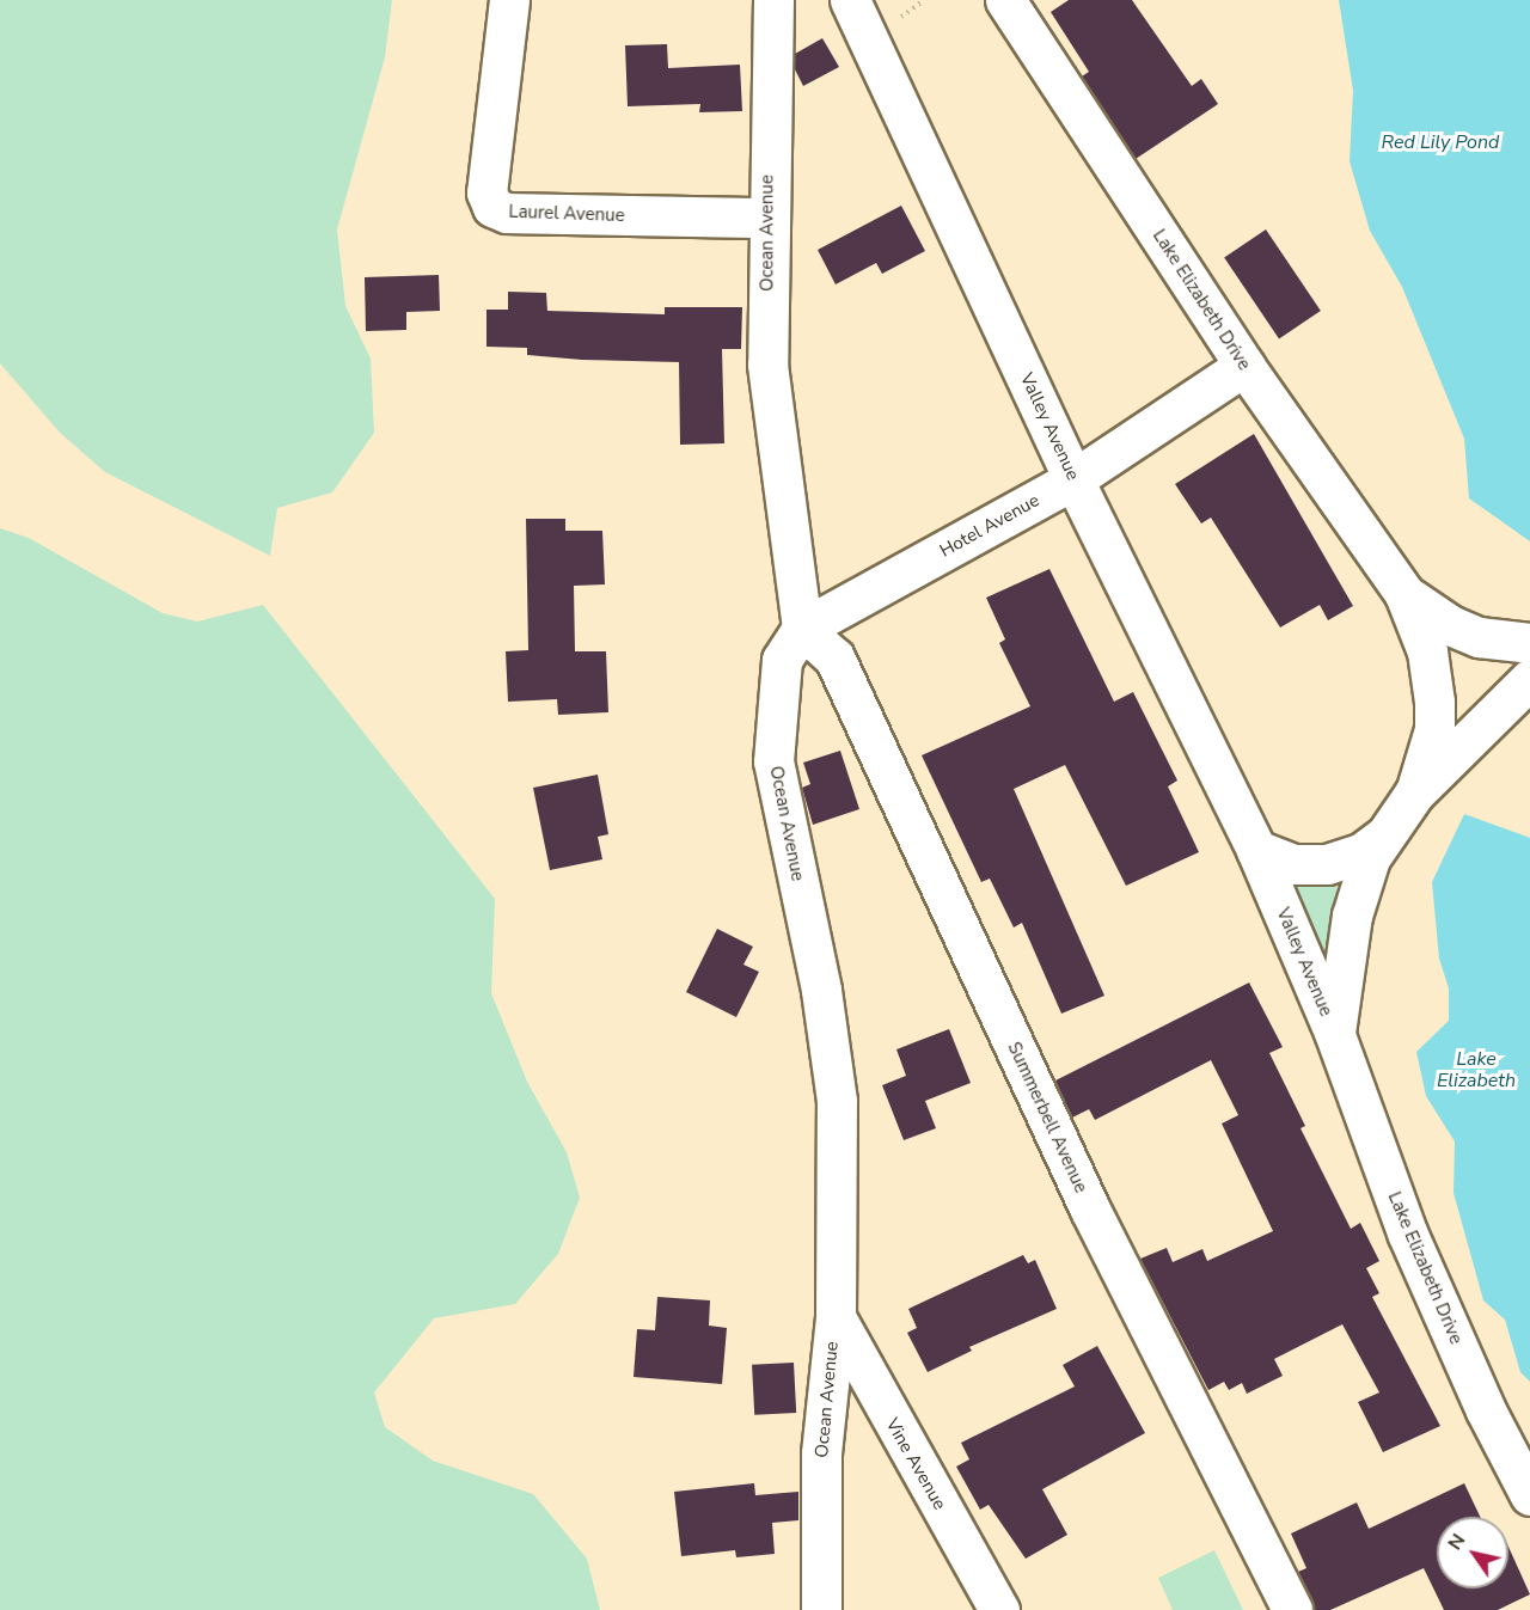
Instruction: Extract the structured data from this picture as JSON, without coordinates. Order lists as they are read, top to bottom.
{
  "streets": {
    "street": [
      "Laurel Avenue",
      "Ocean Avenue",
      "Lake Elizabeth Drive",
      "Valley Avenue",
      "Hotel Avenue",
      "Summerbell Avenue",
      "Vine Avenue"
    ]
  },
  "crossings": [
    ["Laurel Avenue", "Ocean Avenue"],
    ["Ocean Avenue", "Hotel Avenue"],
    ["Ocean Avenue", "Summerbell Avenue"],
    ["Ocean Avenue", "Vine Avenue"],
    ["Lake Elizabeth Drive", "Valley Avenue"],
    ["Lake Elizabeth Drive", "Hotel Avenue"],
    ["Valley Avenue", "Hotel Avenue"],
    ["Hotel Avenue", "Summerbell Avenue"]
  ],
  "water": ["Red Lily Pond", "Lake Elizabeth"],
  "north": "top left"
}
